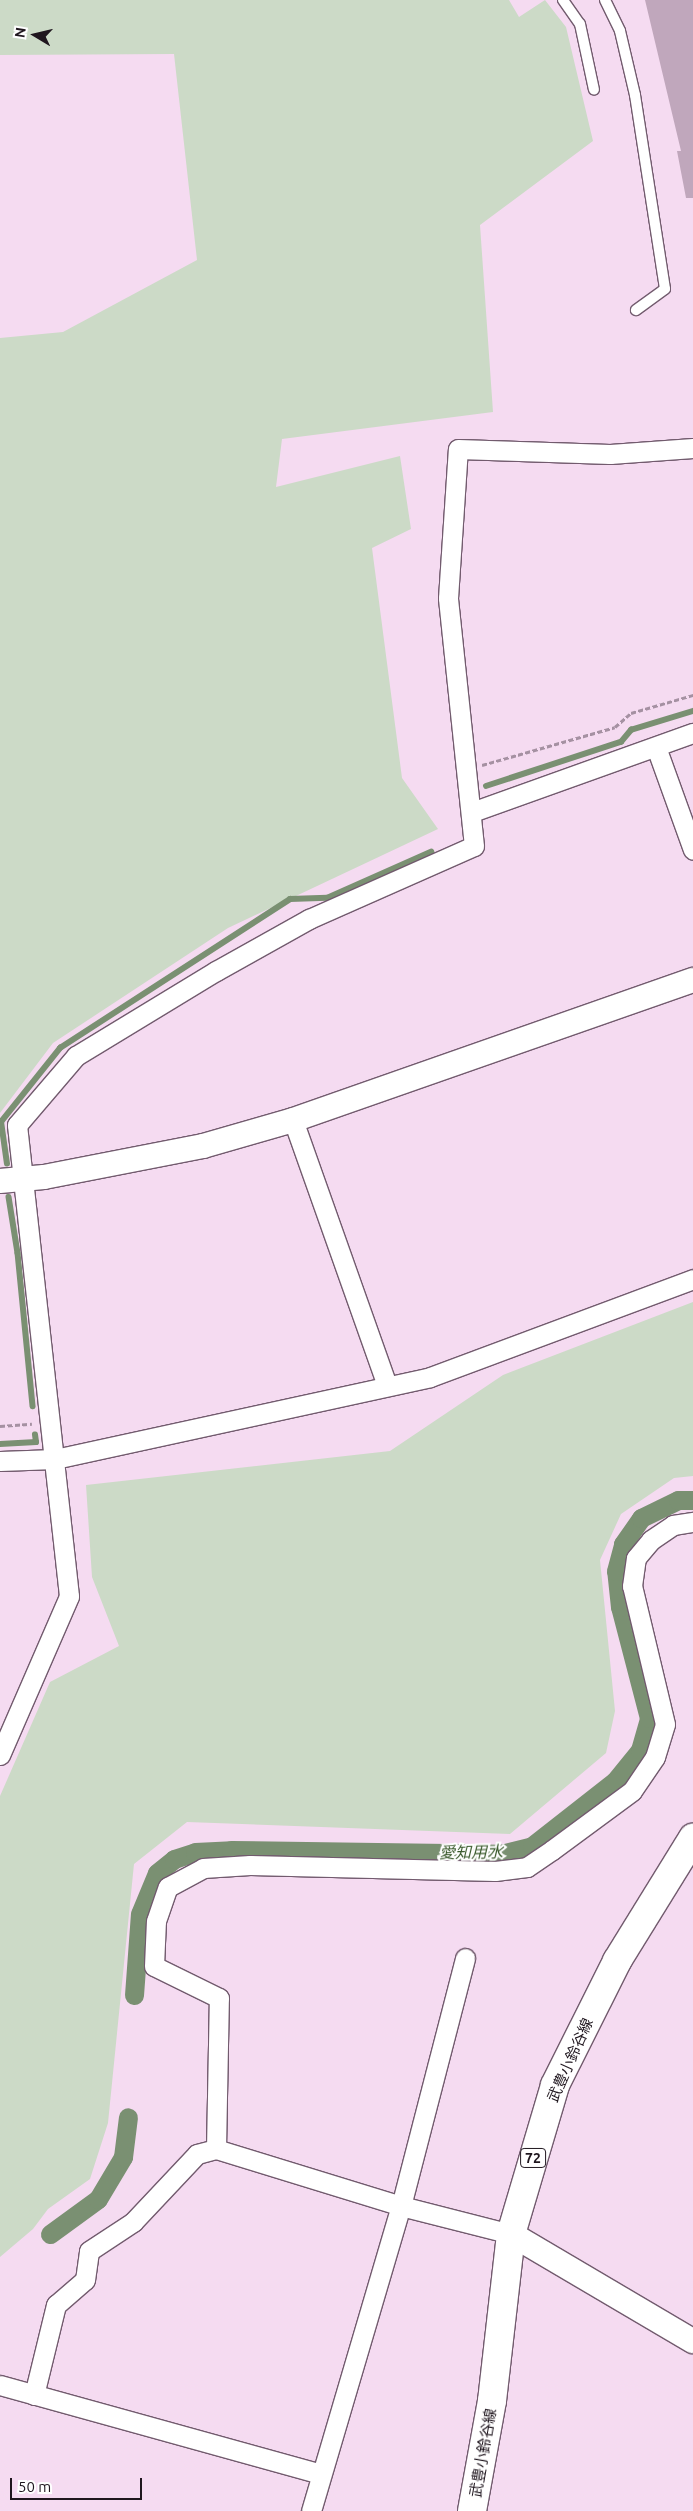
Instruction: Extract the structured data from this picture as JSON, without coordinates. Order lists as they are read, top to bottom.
{
  "streets": {
    "main road": ["武豊小鈴谷線", "72"]
  },
  "water": ["愛知用水"],
  "scale_bar": "50 m",
  "north": "left"
}
